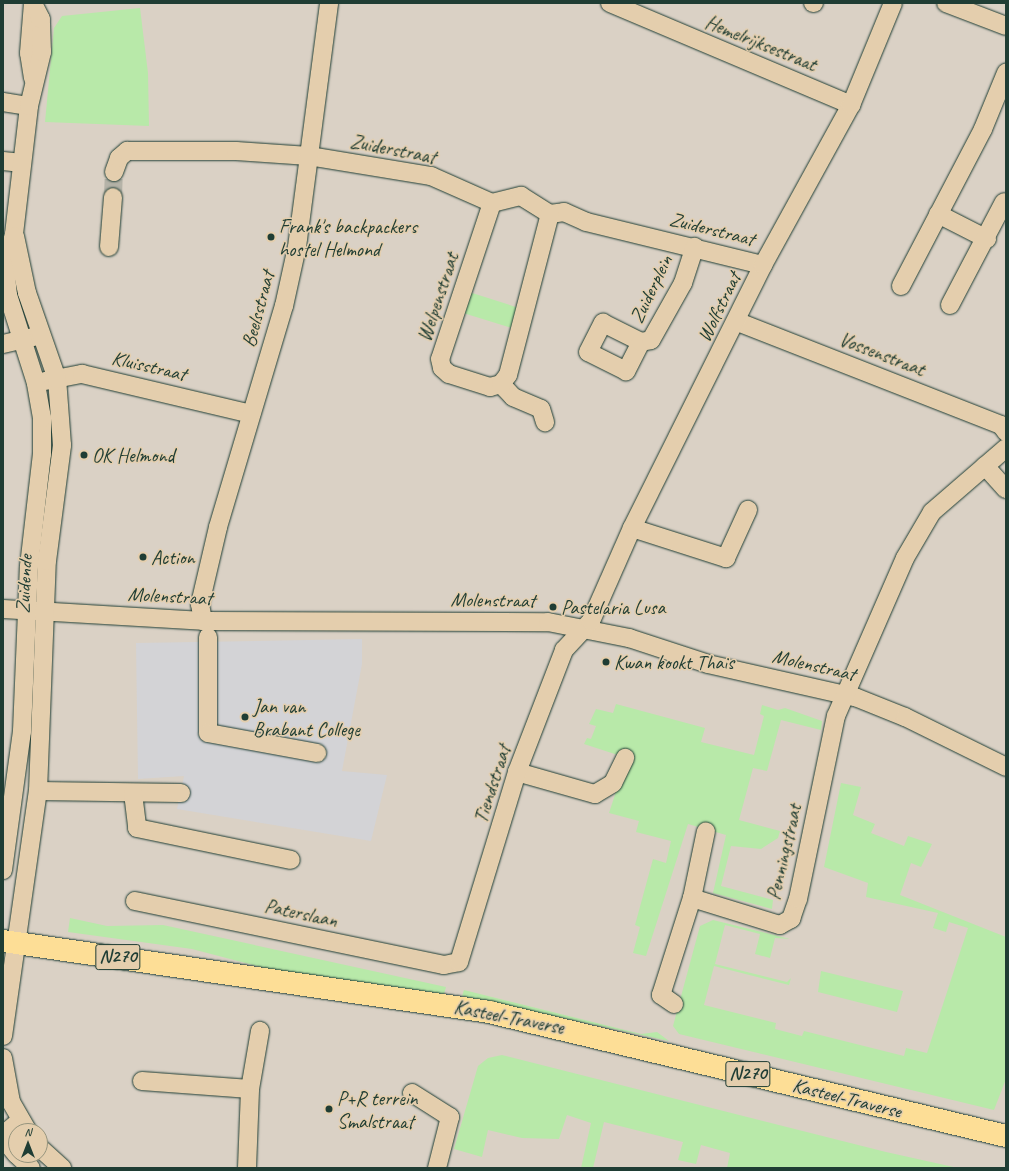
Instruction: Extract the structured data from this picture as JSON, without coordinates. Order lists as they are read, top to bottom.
{
  "streets": {
    "main road": ["N270", "Kasteel-Traverse"],
    "street": [
      "Hemelrijksestraat",
      "Zuiderstraat",
      "Zuiderplein",
      "Welpenstraat",
      "Wolfstraat",
      "Beelsstraat",
      "Vossenstraat",
      "Kluisstraat",
      "Zuidende",
      "Molenstraat",
      "Tiendstraat",
      "Penningstraat",
      "Paterslaan"
    ]
  },
  "crossings": [
    ["Hemelrijksestraat", "Wolfstraat"],
    ["Zuiderstraat", "Zuiderplein"],
    ["Zuiderstraat", "Welpenstraat"],
    ["Zuiderstraat", "Wolfstraat"],
    ["Zuiderstraat", "Beelsstraat"],
    ["Wolfstraat", "Vossenstraat"],
    ["Wolfstraat", "Molenstraat"],
    ["Wolfstraat", "Tiendstraat"],
    ["Beelsstraat", "Kluisstraat"],
    ["Beelsstraat", "Molenstraat"],
    ["Kluisstraat", "Zuidende"],
    ["Zuidende", "Molenstraat"],
    ["Zuidende", "Kasteel-Traverse"],
    ["Molenstraat", "Tiendstraat"],
    ["Molenstraat", "Penningstraat"],
    ["Tiendstraat", "Paterslaan"]
  ],
  "places": [
    "Frank's backpackers hostel Helmond",
    "OK Helmond",
    "Action",
    "Pastelaria Lusa",
    "Kwan kookt Thais",
    "Jan van Brabant College",
    "P+R terrein Smalstraat"
  ],
  "north": "top"
}
